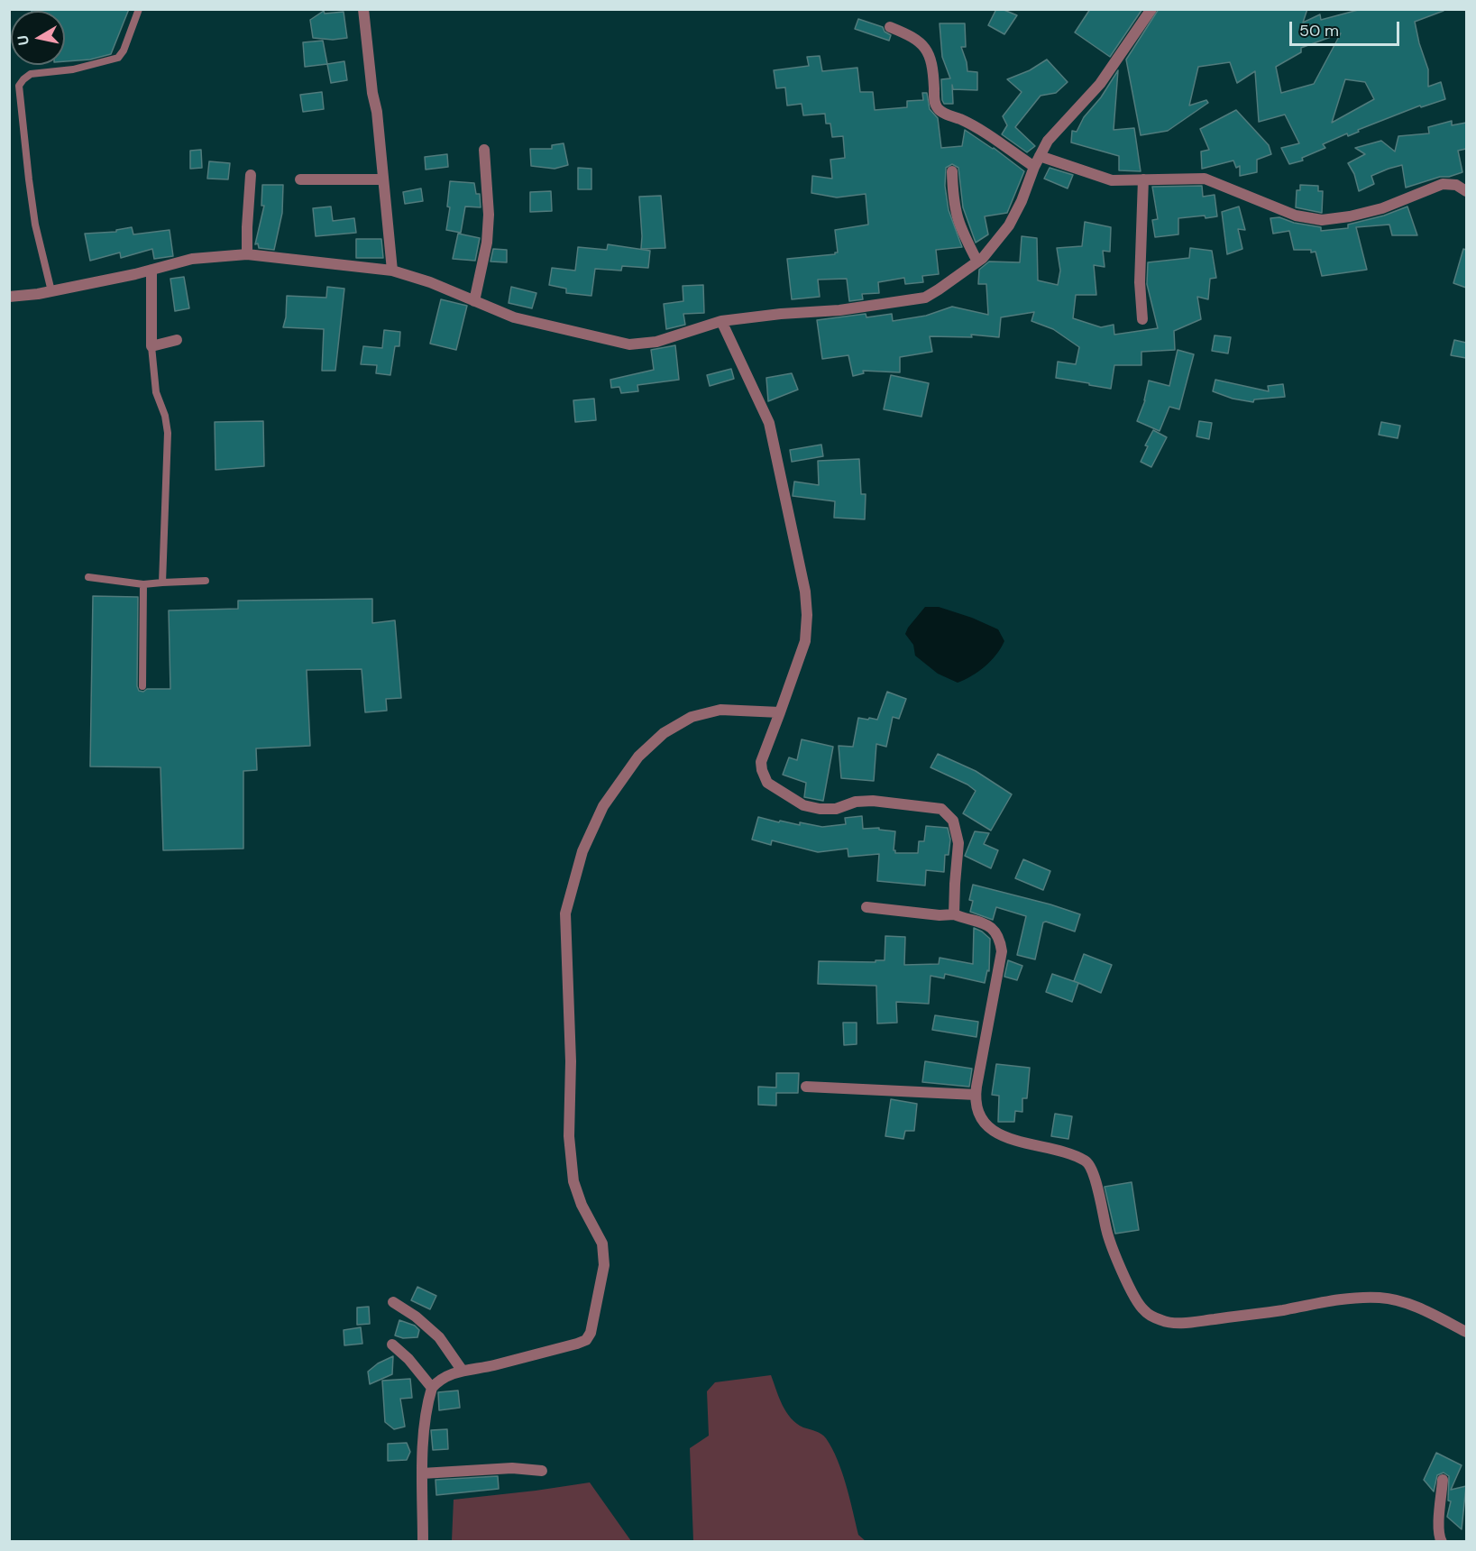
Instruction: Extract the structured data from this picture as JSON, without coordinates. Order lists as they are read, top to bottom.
{
  "scale_bar": "50 m",
  "north": "left"
}
